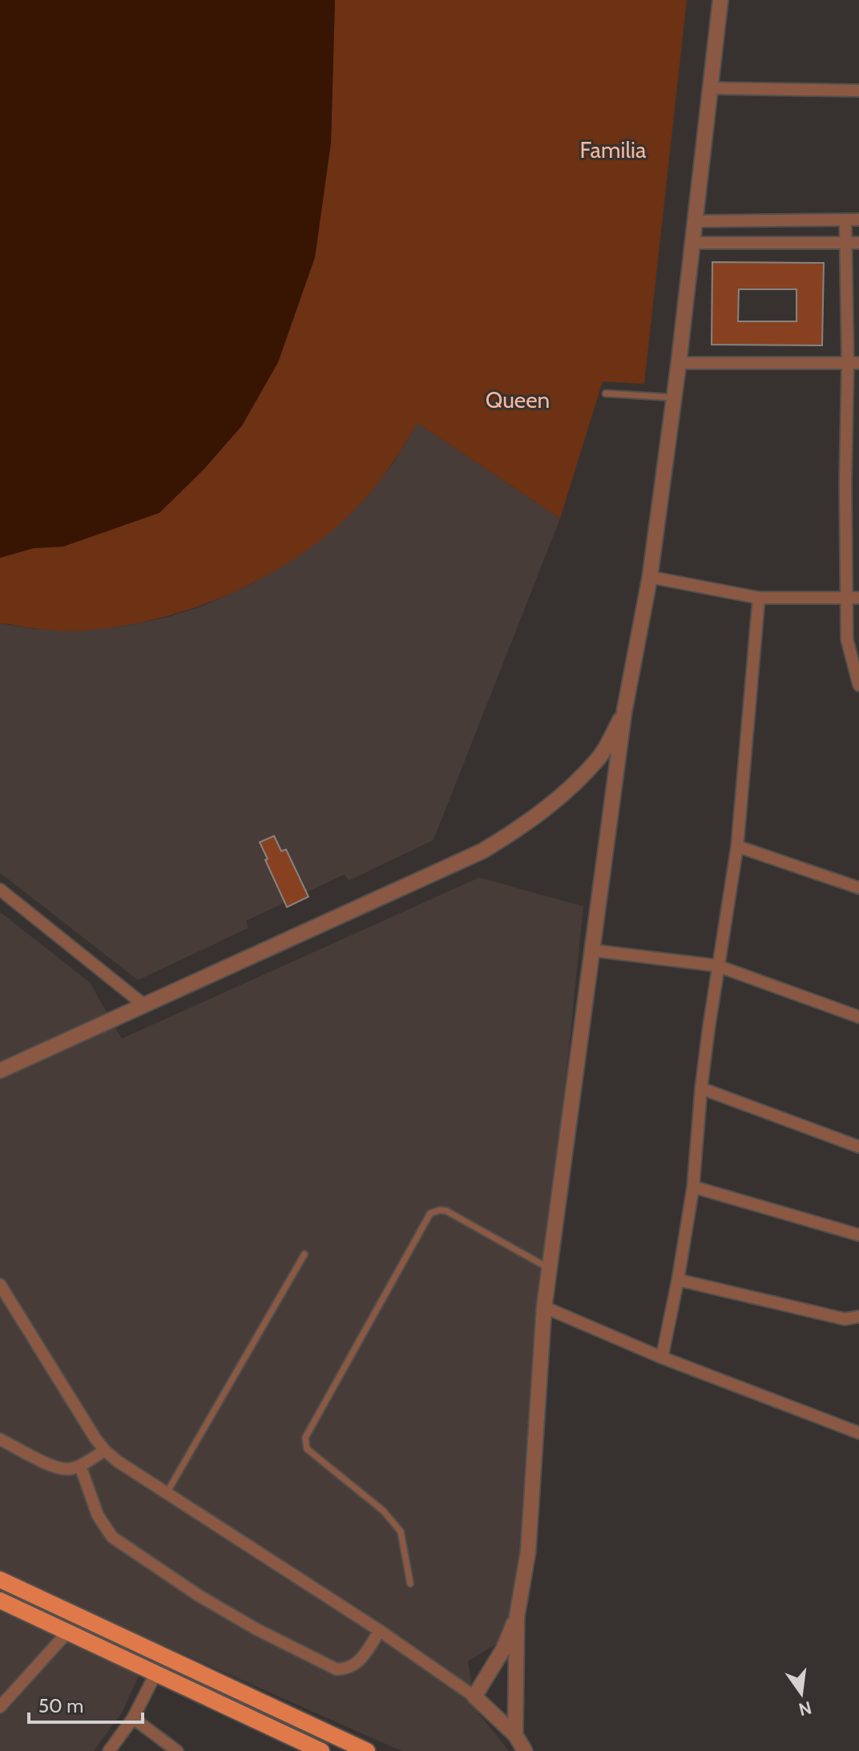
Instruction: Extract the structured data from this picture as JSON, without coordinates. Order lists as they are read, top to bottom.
{
  "parks": ["Familia", "Queen"],
  "scale_bar": "50 m",
  "north": "bottom"
}
